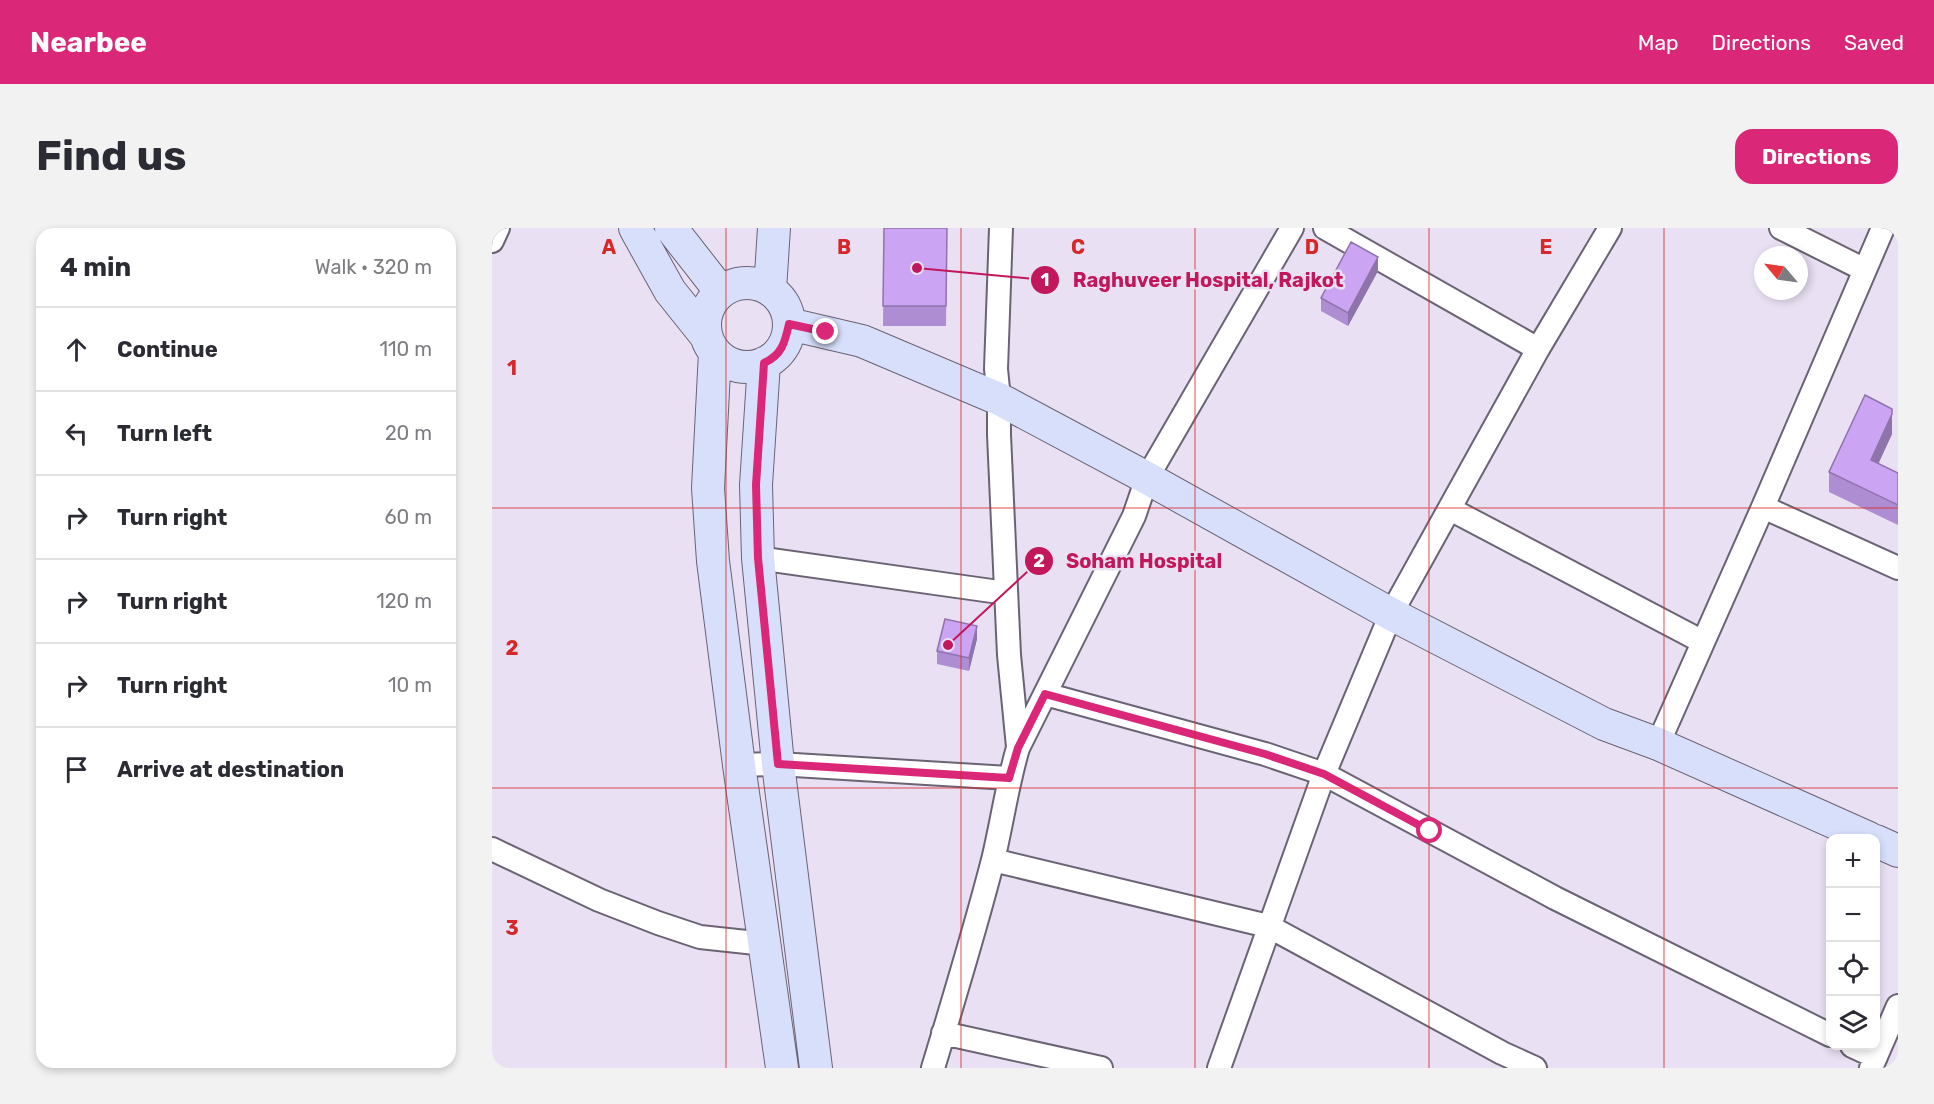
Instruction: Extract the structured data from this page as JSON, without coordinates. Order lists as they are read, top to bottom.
{
  "places": ["Raghuveer Hospital, Rajkot", "Soham Hospital"],
  "north": "top left",
  "page": {
    "header": "Nearbee",
    "nav": ["Map", "Directions", "Saved"],
    "buttons": "Directions",
    "title": "Find us",
    "heading": ["4 min", "Walk · 320 m"],
    "list": [
      ["Continue", "110 m"],
      ["Turn left", "20 m"],
      ["Turn right", "60 m"],
      ["Turn right", "120 m"],
      ["Turn right", "10 m"],
      "Arrive at destination"
    ],
    "map_buttons": ["+", "−"]
  },
  "grid": {
    "columns": [
      "A",
      "B",
      "C",
      "D",
      "E"
    ],
    "rows": ["1", "2", "3"]
  }
}
